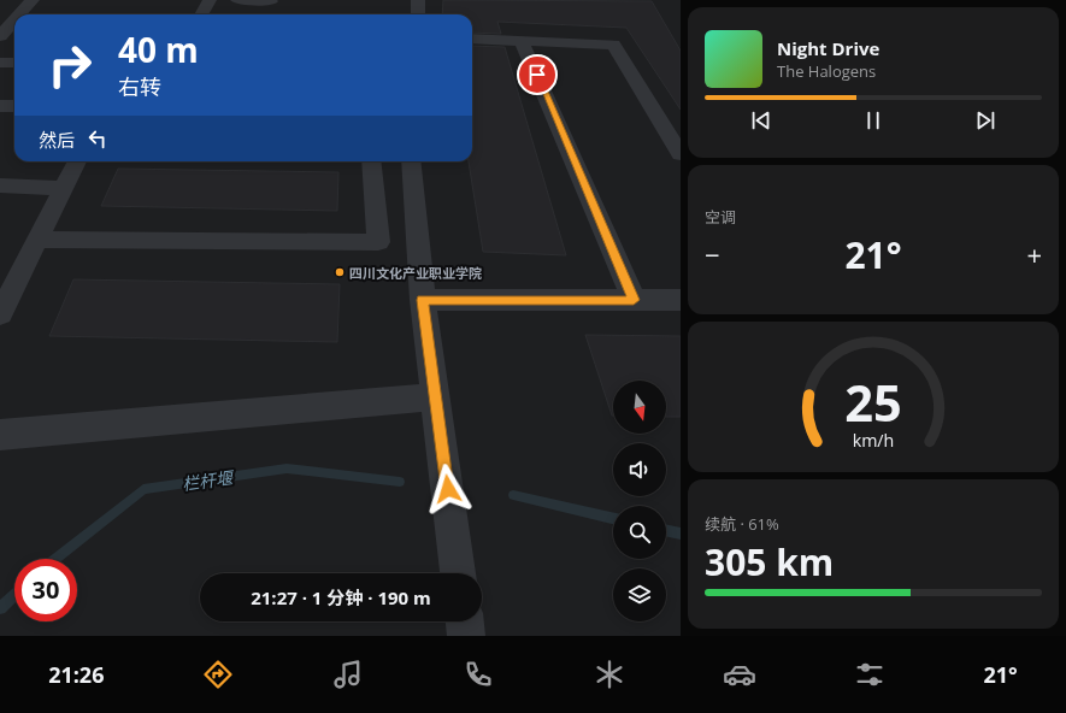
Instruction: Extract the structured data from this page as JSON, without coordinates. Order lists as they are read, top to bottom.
{
  "water": ["栏杆堰"],
  "places": ["四川文化产业职业学院"],
  "north": "bottom",
  "page": {
    "turn": ["40 m", "右转"],
    "song": ["Night Drive", "The Halogens"],
    "then": "然后",
    "tile": [
      "空调",
      ["续航 · 61%", "305 km"]
    ],
    "heat": ["−", "21°", "+"],
    "limit": "30",
    "trip": "21:27 · 1 分钟 · 190 m",
    "tabs": ["21:26", "21°"],
    "gauge": ["25", "km/h"]
  }
}
